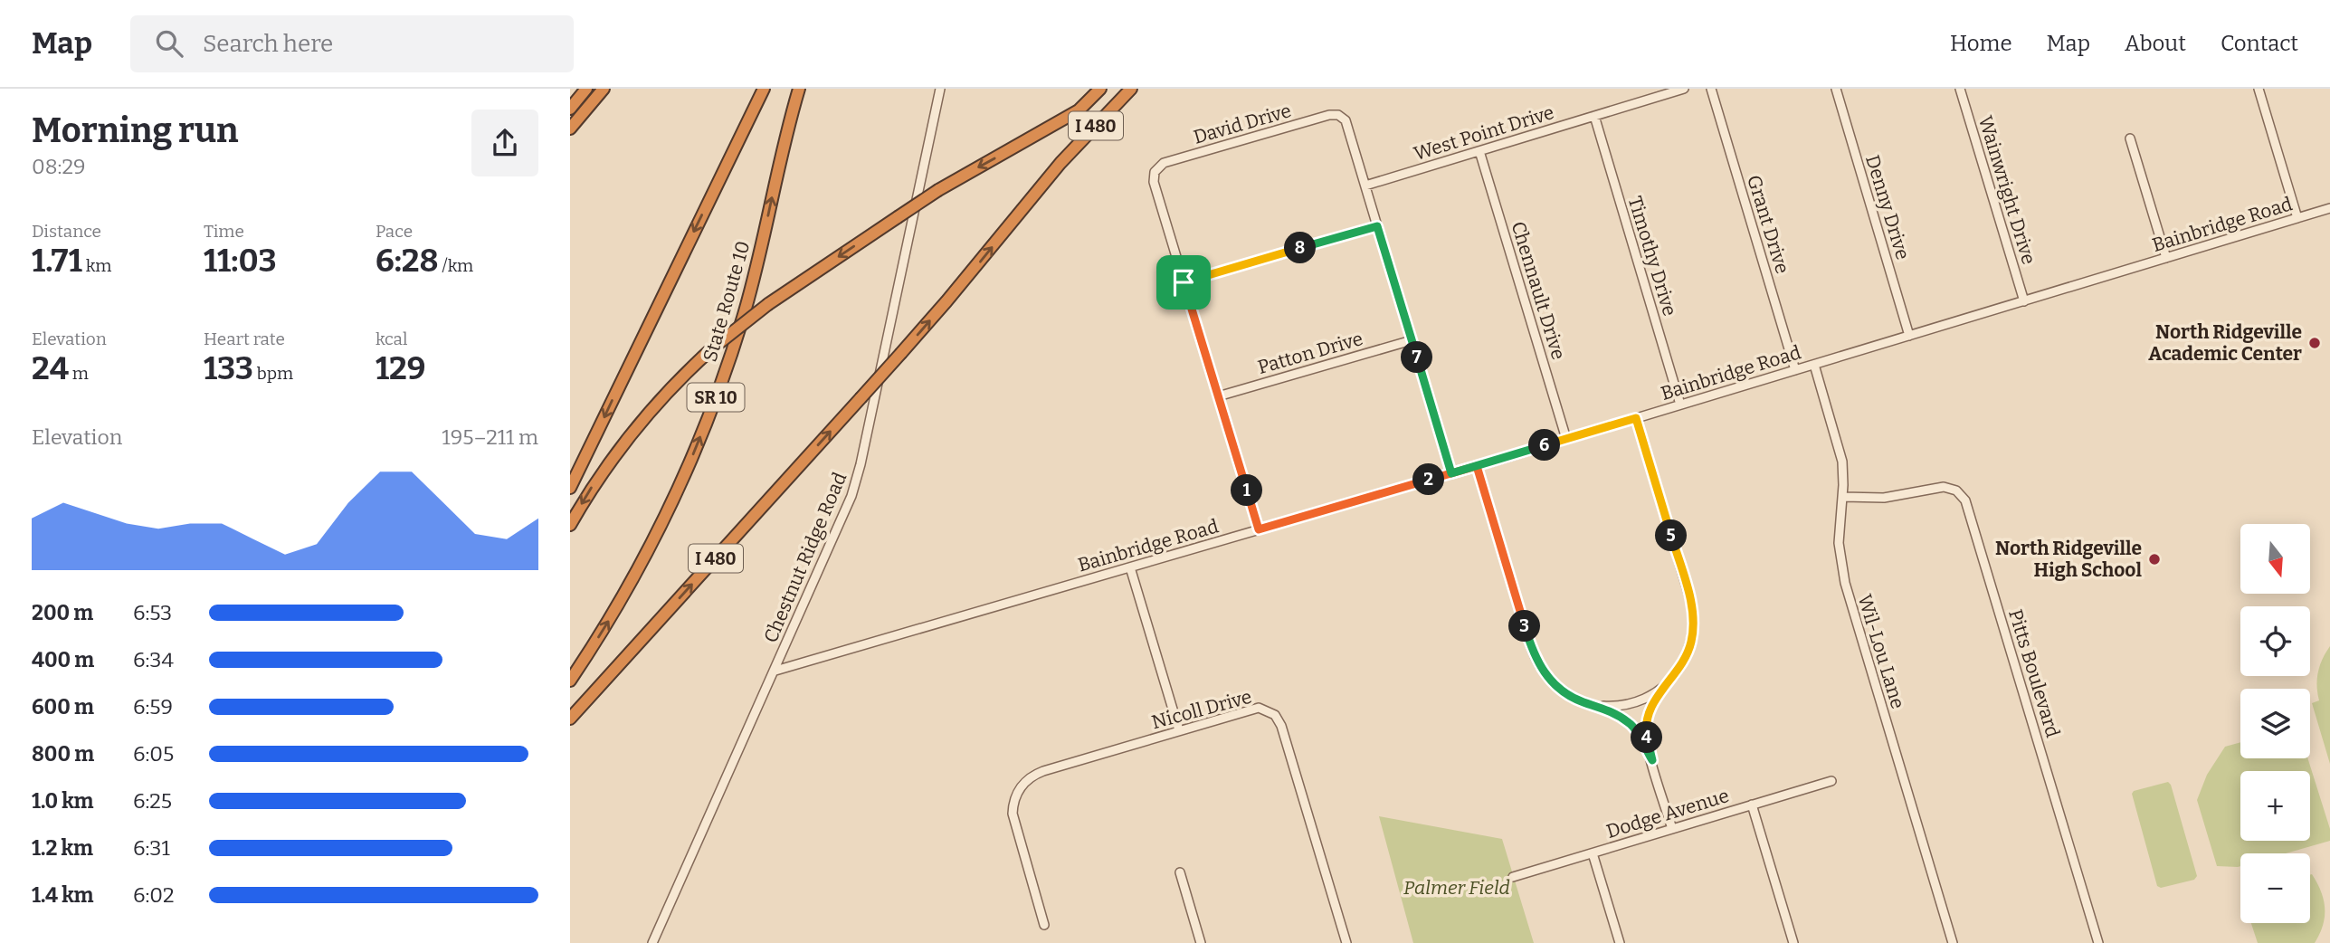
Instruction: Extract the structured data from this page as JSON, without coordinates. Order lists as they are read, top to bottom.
{
  "streets": {
    "highway": ["I 480", "State Route 10", "SR 10"],
    "street": [
      "David Drive",
      "West Point Drive",
      "Wainwright Drive",
      "Denny Drive",
      "Grant Drive",
      "Bainbridge Road",
      "Timothy Drive",
      "Chennault Drive",
      "Patton Drive",
      "Chestnut Ridge Road",
      "Wil-Lou Lane",
      "Pitts Boulevard",
      "Nicoll Drive",
      "Dodge Avenue"
    ]
  },
  "crossings": [
    ["David Drive", "West Point Drive"],
    ["West Point Drive", "Timothy Drive"],
    ["West Point Drive", "Chennault Drive"],
    ["Wainwright Drive", "Bainbridge Road"],
    ["Denny Drive", "Bainbridge Road"],
    ["Grant Drive", "Bainbridge Road"],
    ["Bainbridge Road", "Timothy Drive"],
    ["Bainbridge Road", "Chennault Drive"],
    ["Bainbridge Road", "Chestnut Ridge Road"],
    ["Bainbridge Road", "Wil-Lou Lane"],
    ["Wil-Lou Lane", "Pitts Boulevard"]
  ],
  "parks": ["Palmer Field"],
  "places": ["North Ridgeville Academic Center", "North Ridgeville High School"],
  "north": "bottom",
  "page": {
    "header": "Map",
    "search": "Search here",
    "nav": [
      "Home",
      "Map",
      "About",
      "Contact"
    ],
    "heading": ["Morning run", "08:29"],
    "stats": [
      ["Distance", "1.71 km"],
      ["Time", "11:03"],
      ["Pace", "6:28 /km"],
      ["Elevation", "24 m"],
      ["Heart rate", "133 bpm"],
      ["kcal", "129"]
    ],
    "pins": [
      "8",
      "7",
      "6",
      "2",
      "1",
      "5",
      "3",
      "4"
    ],
    "chart": ["Elevation", "195–211 m"],
    "map_buttons": ["+", "−"],
    "list": [
      {
        "name": "200 m",
        "note": "6:53"
      },
      {
        "name": "400 m",
        "note": "6:34"
      },
      {
        "name": "600 m",
        "note": "6:59"
      },
      {
        "name": "800 m",
        "note": "6:05"
      },
      {
        "name": "1.0 km",
        "note": "6:25"
      },
      {
        "name": "1.2 km",
        "note": "6:31"
      },
      {
        "name": "1.4 km",
        "note": "6:02"
      }
    ]
  }
}
